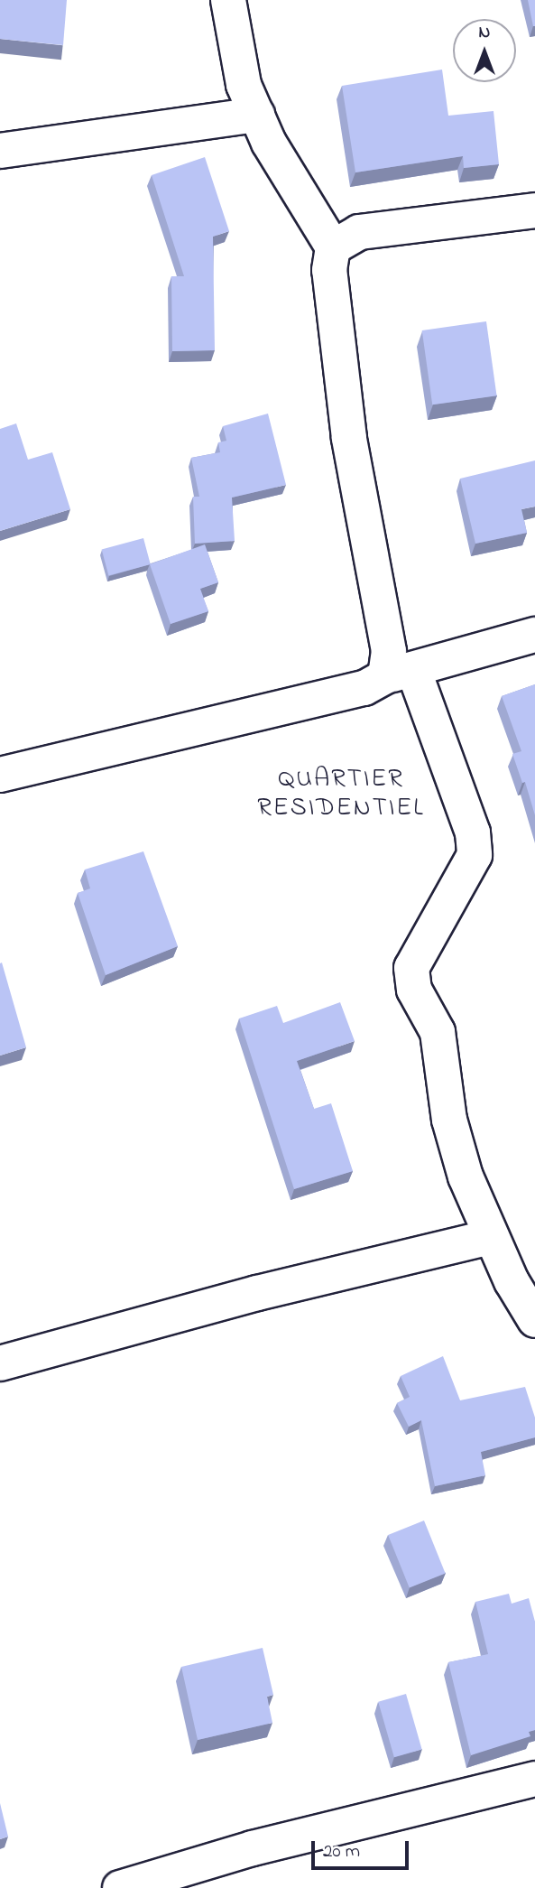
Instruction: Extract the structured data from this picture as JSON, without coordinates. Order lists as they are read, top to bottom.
{
  "districts": ["QUARTIER RESIDENTIEL"],
  "scale_bar": "20 m",
  "north": "top"
}
